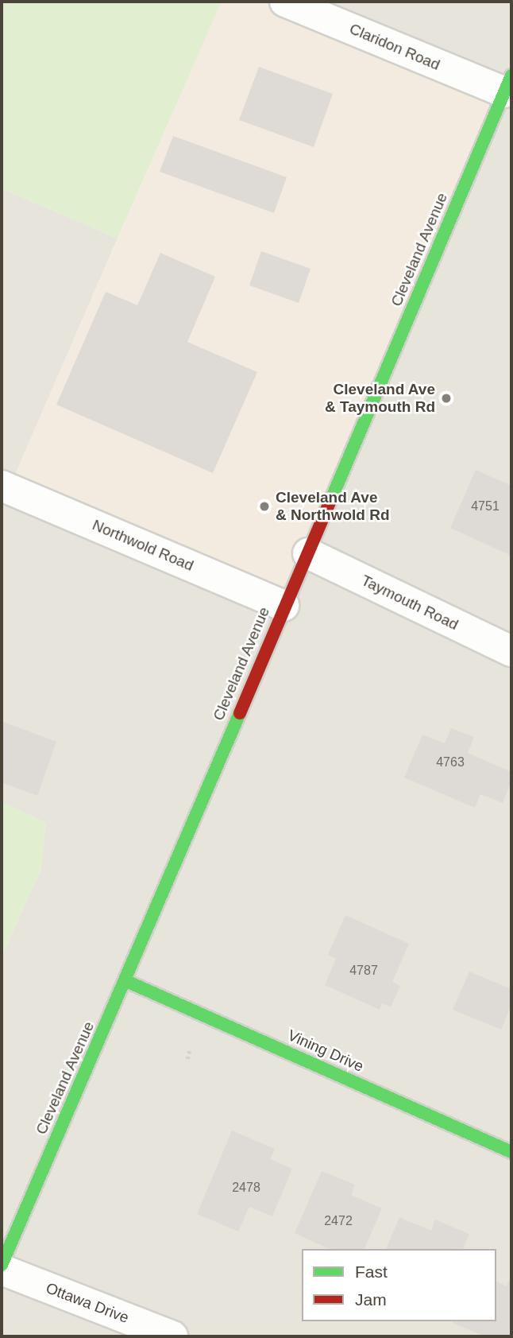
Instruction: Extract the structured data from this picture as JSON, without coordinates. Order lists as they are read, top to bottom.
{
  "streets": {
    "main road": ["Cleveland Avenue", "Vining Drive"],
    "street": [
      "Claridon Road",
      "Northwold Road",
      "Taymouth Road",
      "Ottawa Drive"
    ]
  },
  "crossings": [
    ["Claridon Road", "Cleveland Avenue"],
    ["Cleveland Avenue", "Northwold Road"],
    ["Cleveland Avenue", "Taymouth Road"],
    ["Cleveland Avenue", "Vining Drive"]
  ],
  "places": ["Cleveland Ave & Taymouth Rd", "Cleveland Ave & Northwold Rd"],
  "house_numbers": [
    "4751",
    "4763",
    "4787",
    "2478",
    "2472"
  ],
  "legend": ["Fast", "Jam"]
}
